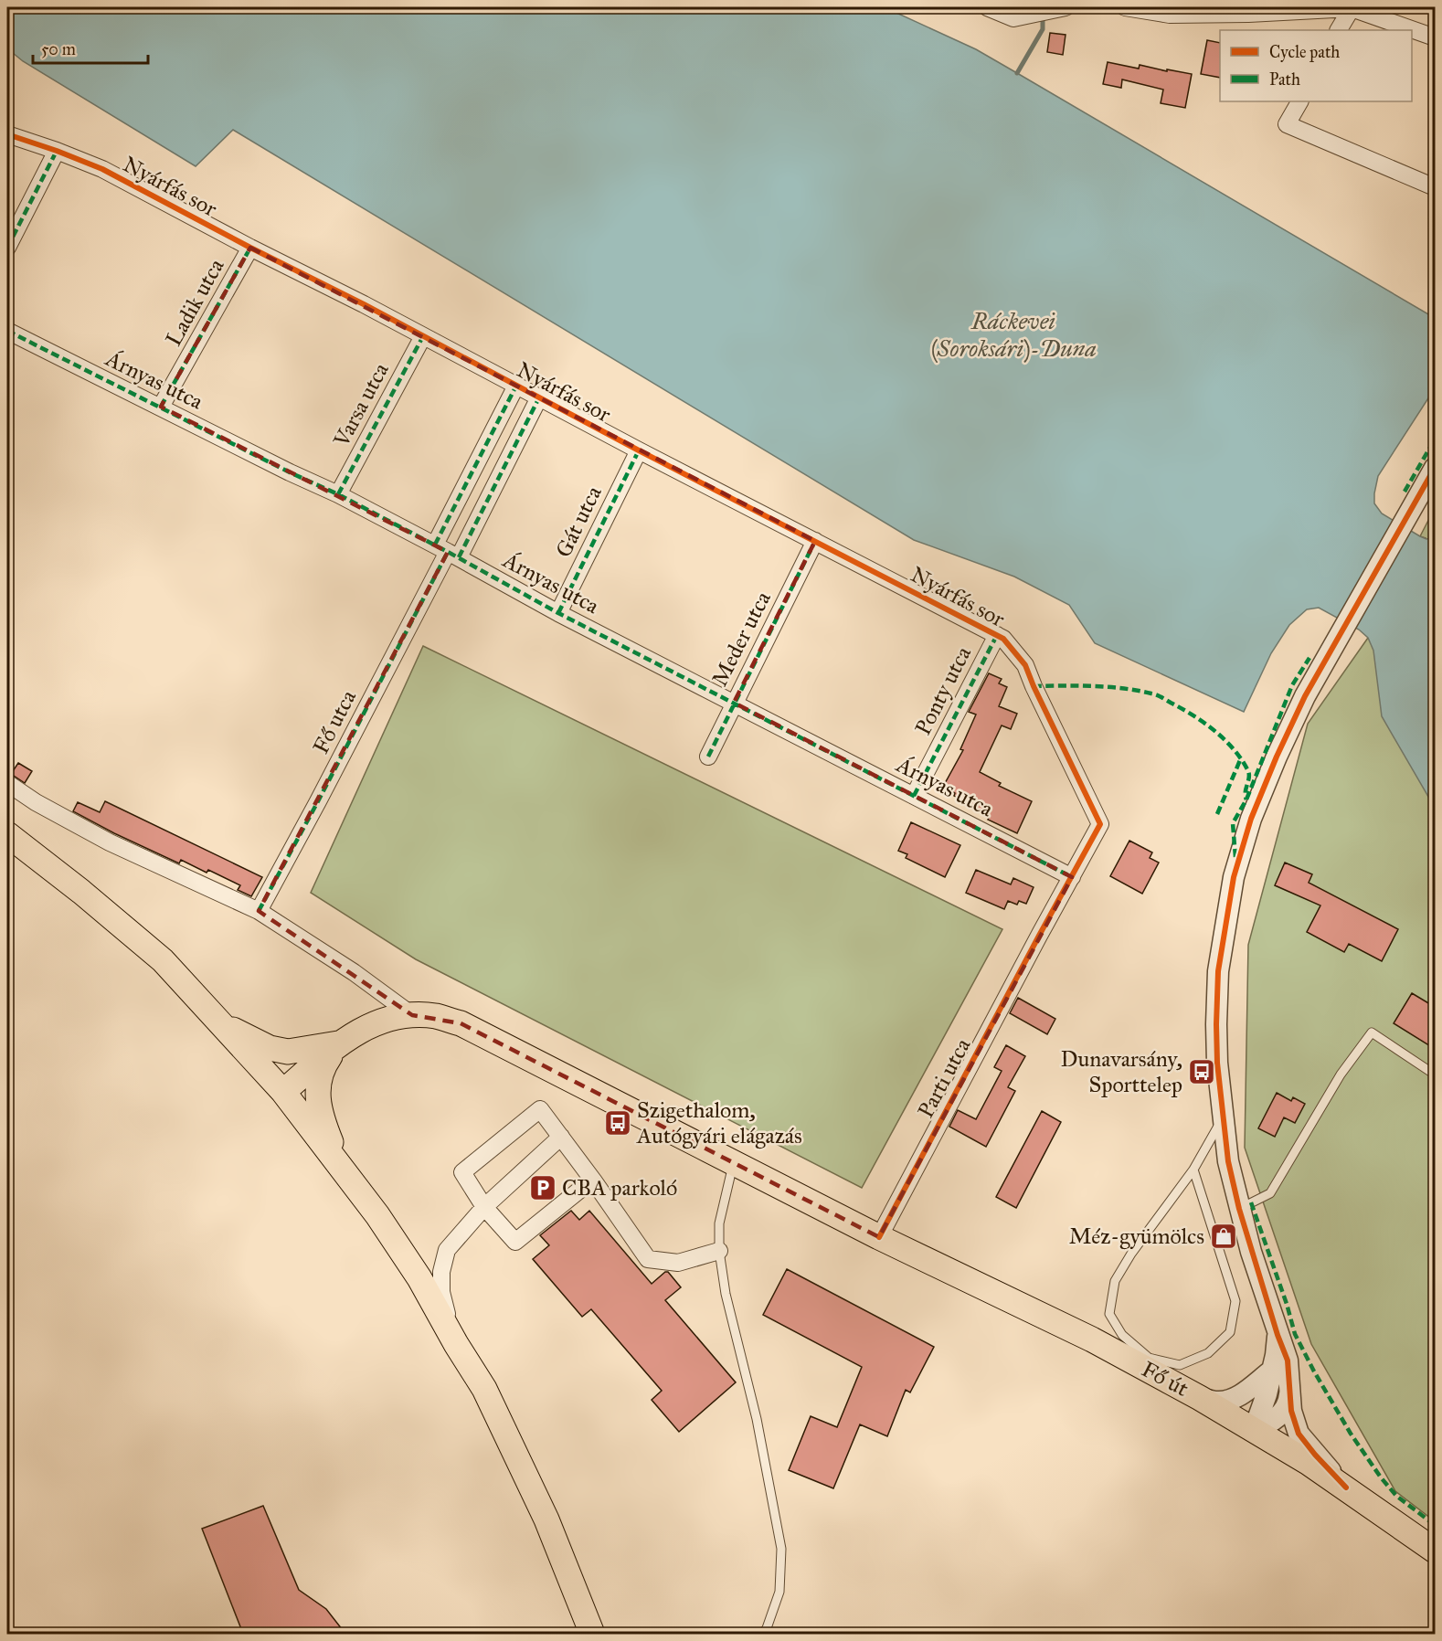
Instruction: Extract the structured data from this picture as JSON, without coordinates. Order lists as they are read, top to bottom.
{
  "streets": {
    "main road": ["Fő út"],
    "street": [
      "Nyárfás sor",
      "Ladik utca",
      "Árnyas utca",
      "Varsa utca",
      "Gát utca",
      "Meder utca",
      "Ponty utca",
      "Fő utca",
      "Parti utca"
    ]
  },
  "crossings": [
    ["Nyárfás sor", "Ladik utca"],
    ["Nyárfás sor", "Árnyas utca"],
    ["Nyárfás sor", "Varsa utca"],
    ["Nyárfás sor", "Gát utca"],
    ["Nyárfás sor", "Meder utca"],
    ["Nyárfás sor", "Ponty utca"],
    ["Nyárfás sor", "Fő utca"],
    ["Nyárfás sor", "Parti utca"],
    ["Ladik utca", "Árnyas utca"],
    ["Árnyas utca", "Varsa utca"],
    ["Árnyas utca", "Gát utca"],
    ["Árnyas utca", "Meder utca"],
    ["Árnyas utca", "Ponty utca"],
    ["Árnyas utca", "Fő utca"],
    ["Árnyas utca", "Parti utca"],
    ["Parti utca", "Fő út"]
  ],
  "water": ["Ráckevei (Soroksári)-Duna"],
  "places": {
    "bus stop": ["Dunavarsány, Sporttelep", "Szigethalom, Autógyári elágazás"],
    "parking": ["CBA parkoló"],
    "shop": ["Méz-gyümölcs"]
  },
  "legend": ["Cycle path", "Path"],
  "scale_bar": "50 m"
}
